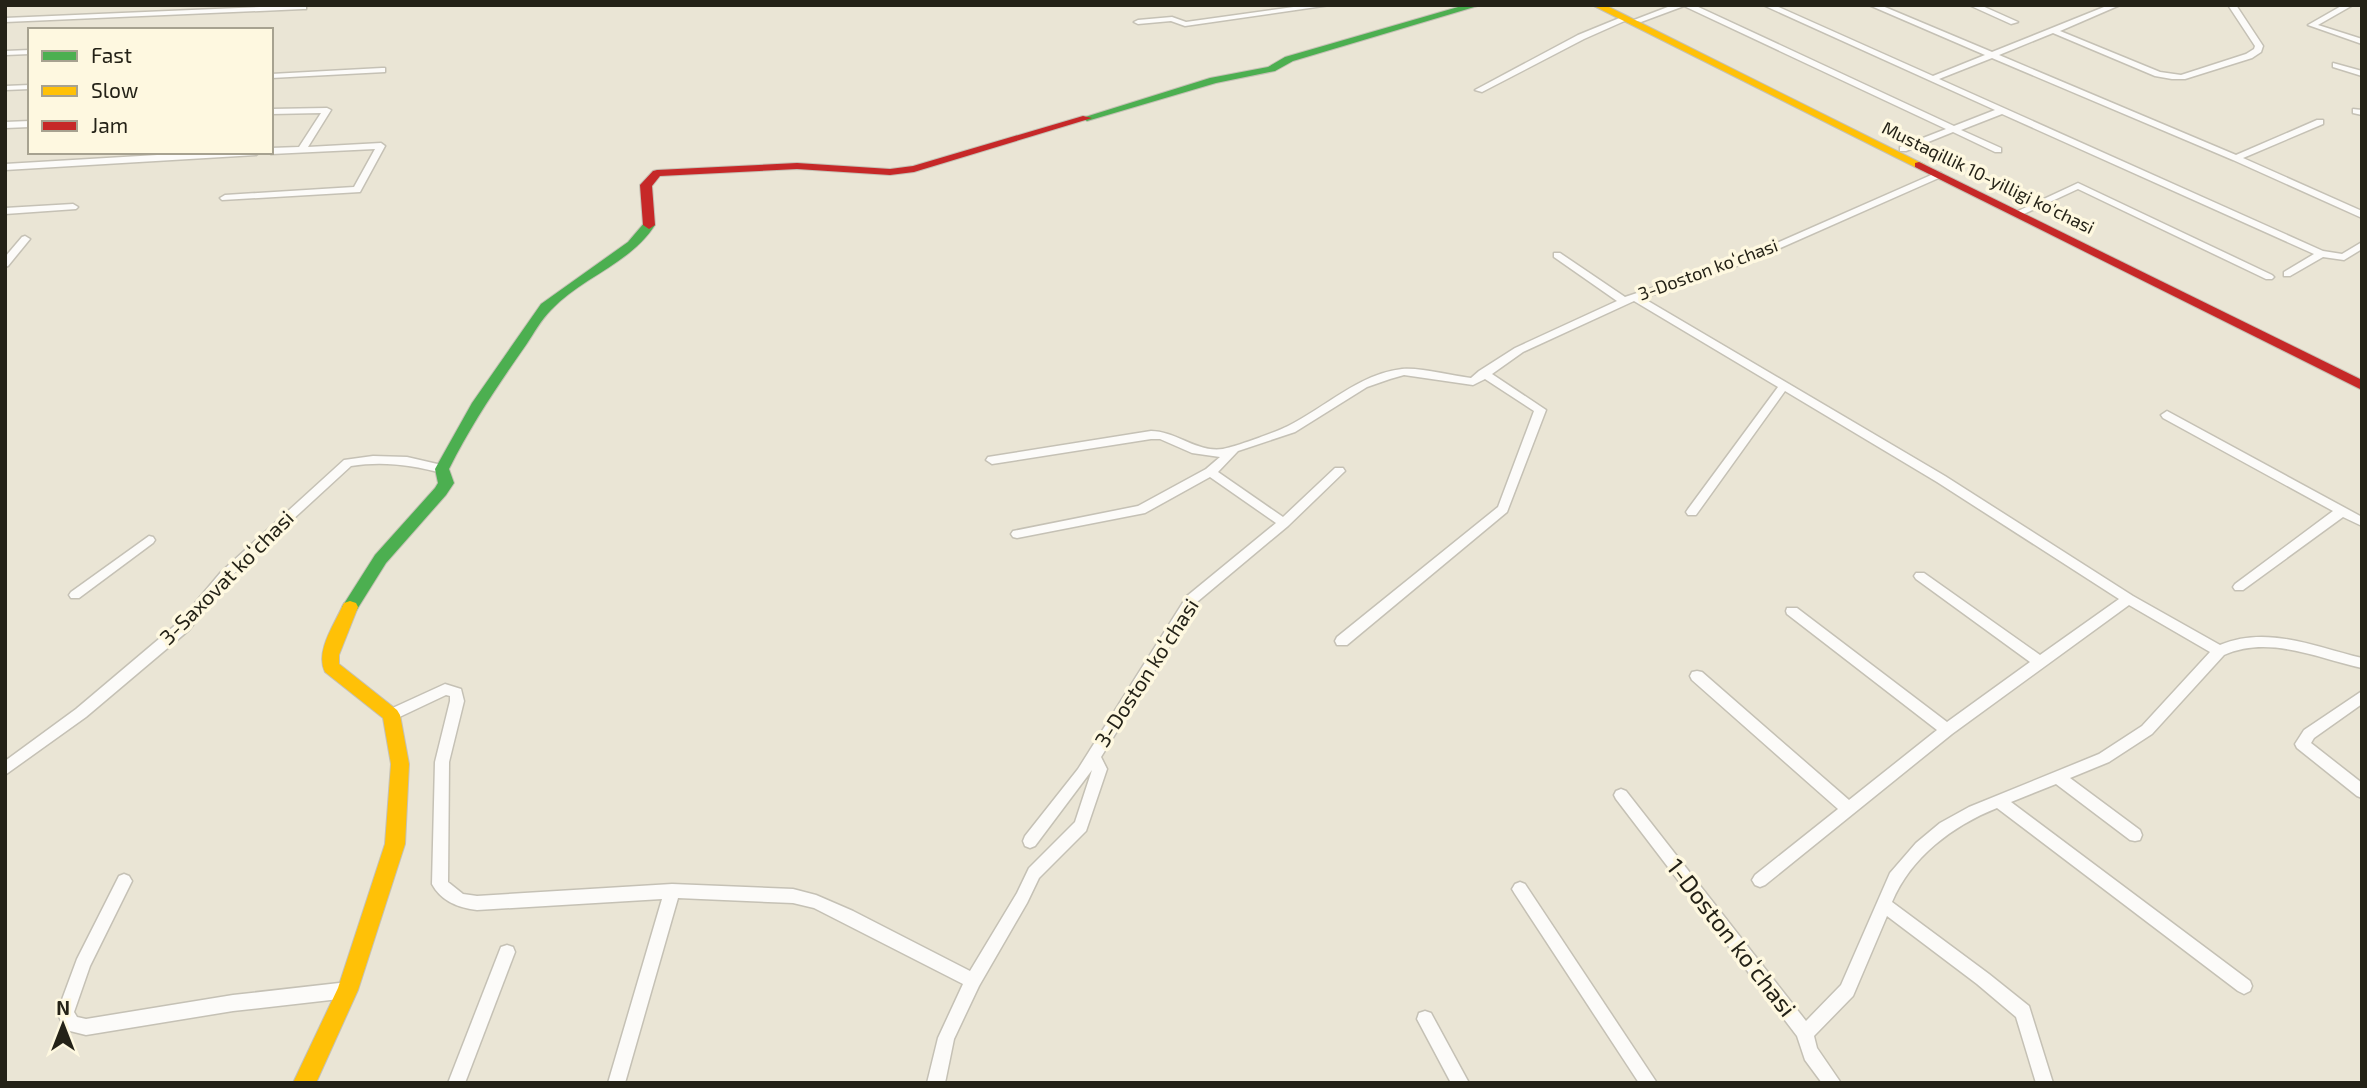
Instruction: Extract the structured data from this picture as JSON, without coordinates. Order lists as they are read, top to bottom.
{
  "streets": {
    "street": [
      "Mustaqillik 10-yilligi ko'chasi",
      "3-Doston koʻchasi",
      "3-Saxovat koʻchasi",
      "1-Doston koʻchasi"
    ]
  },
  "crossings": [
    ["Mustaqillik 10-yilligi ko'chasi", "3-Doston koʻchasi"]
  ],
  "legend": ["Fast", "Slow", "Jam"],
  "north": "top"
}
